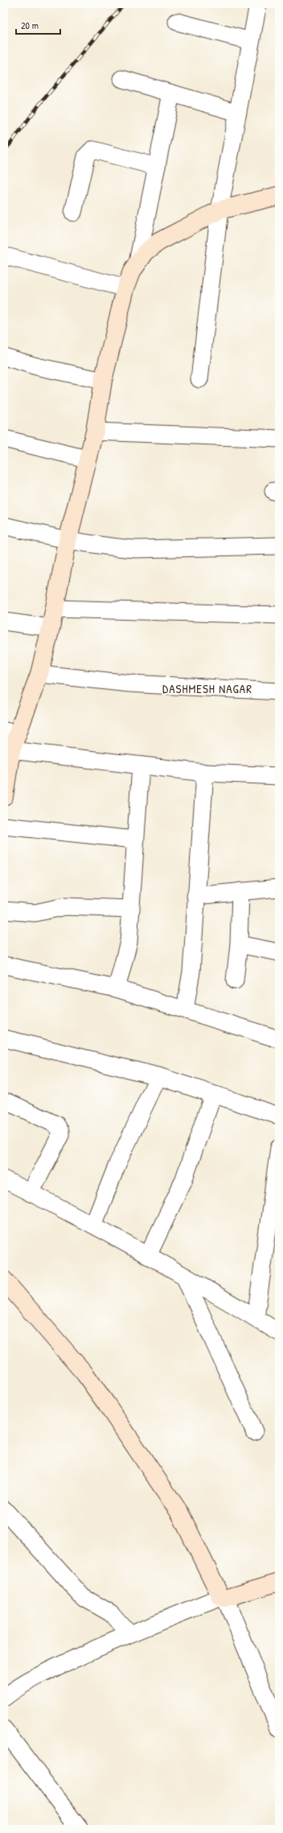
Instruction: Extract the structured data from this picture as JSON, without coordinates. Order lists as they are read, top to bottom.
{
  "districts": ["DASHMESH NAGAR"],
  "scale_bar": "20 m"
}
